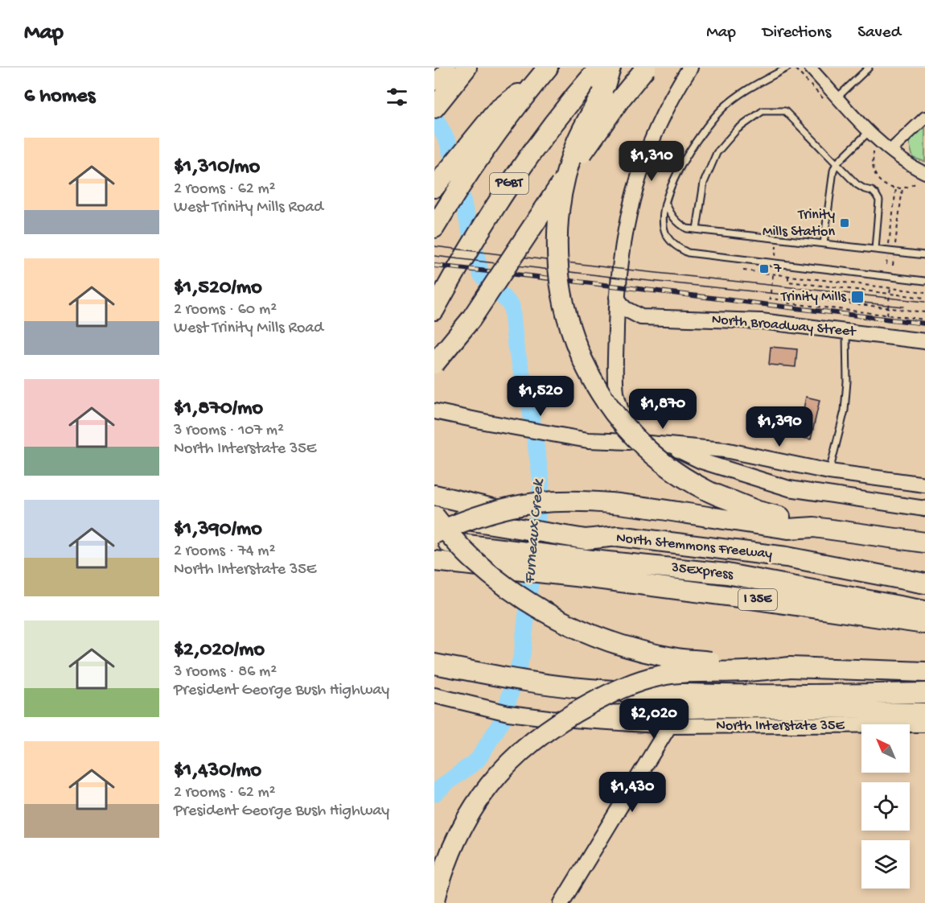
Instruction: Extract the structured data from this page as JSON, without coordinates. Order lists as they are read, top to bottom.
{
  "streets": {
    "highway": [
      "PGBT",
      "North Stemmons Freeway",
      "35Express",
      "I 35E"
    ],
    "main road": ["North Broadway Street", "North Interstate 35E"]
  },
  "crossings": [
    ["35Express", "I 35E"]
  ],
  "water": ["Furneaux Creek"],
  "places": {
    "transit": ["Trinity Mills Station", "7", "Trinity Mills"]
  },
  "north": "top left",
  "page": {
    "header": "Map",
    "nav": ["Map", "Directions", "Saved"],
    "heading": "6 homes",
    "list": [
      {
        "name": "$1,310/mo",
        "note": "2 rooms · 62 m² · West Trinity Mills Road"
      },
      {
        "name": "$1,520/mo",
        "note": "2 rooms · 60 m² · West Trinity Mills Road"
      },
      {
        "name": "$1,870/mo",
        "note": "3 rooms · 107 m² · North Interstate 35E"
      },
      {
        "name": "$1,390/mo",
        "note": "2 rooms · 74 m² · North Interstate 35E"
      },
      {
        "name": "$2,020/mo",
        "note": "3 rooms · 86 m² · President George Bush Highway"
      },
      {
        "name": "$1,430/mo",
        "note": "2 rooms · 62 m² · President George Bush Highway"
      }
    ],
    "price": [
      "$1,310",
      "$1,520",
      "$1,870",
      "$1,390",
      "$2,020",
      "$1,430"
    ]
  }
}
